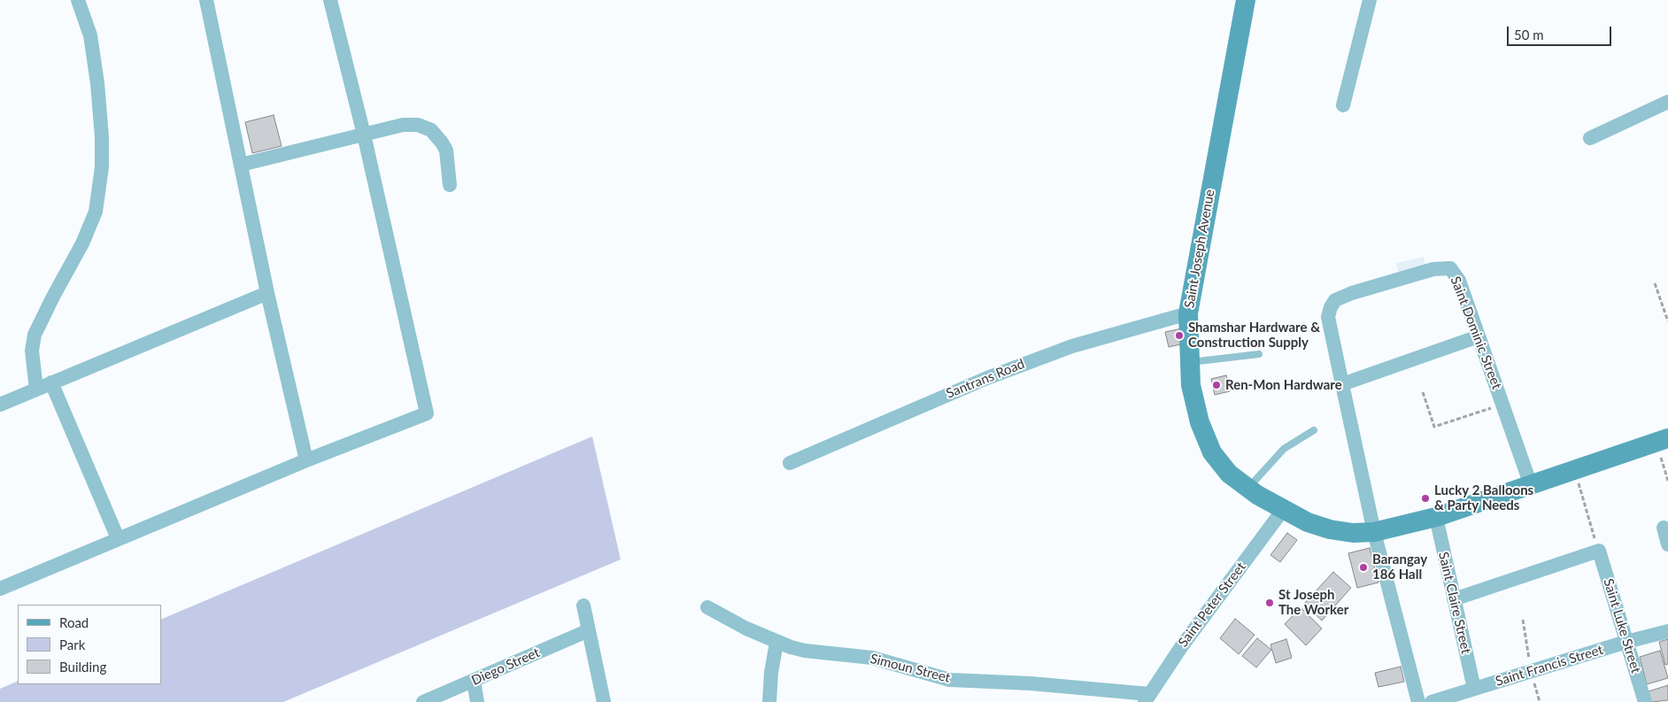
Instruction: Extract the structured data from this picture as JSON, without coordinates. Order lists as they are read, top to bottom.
{
  "streets": {
    "main road": ["Saint Joseph Avenue"],
    "street": [
      "Saint Dominic Street",
      "Santrans Road",
      "Saint Claire Street",
      "Saint Peter Street",
      "Saint Luke Street",
      "Saint Francis Street",
      "Diego Street",
      "Simoun Street"
    ]
  },
  "crossings": [
    ["Saint Joseph Avenue", "Saint Dominic Street"],
    ["Saint Joseph Avenue", "Santrans Road"],
    ["Saint Joseph Avenue", "Saint Claire Street"],
    ["Saint Joseph Avenue", "Saint Peter Street"],
    ["Saint Claire Street", "Saint Francis Street"],
    ["Saint Peter Street", "Simoun Street"],
    ["Saint Luke Street", "Saint Francis Street"]
  ],
  "places": [
    "Shamshar Hardware & Construction Supply",
    "Ren-Mon Hardware",
    "Lucky 2 Balloons & Party Needs",
    "Barangay 186 Hall",
    "St Joseph The Worker"
  ],
  "legend": ["Road", "Park", "Building"],
  "scale_bar": "50 m"
}
